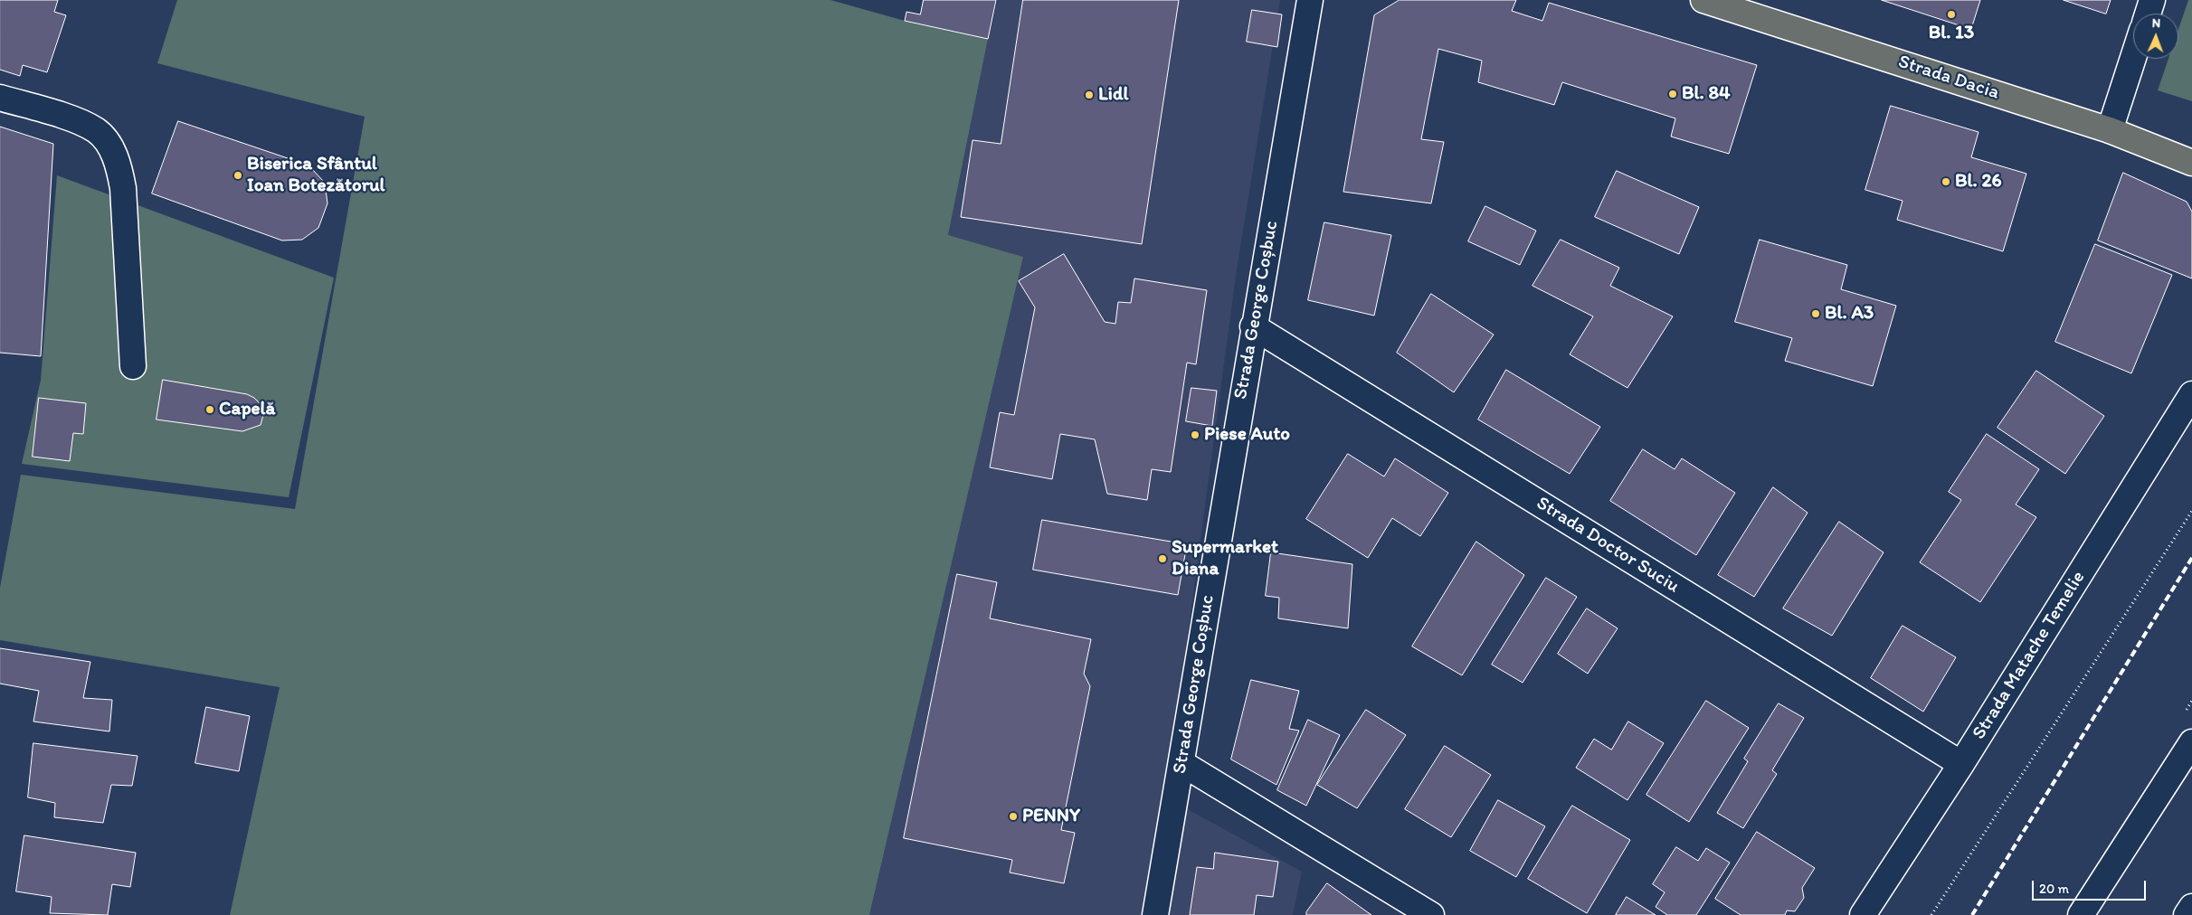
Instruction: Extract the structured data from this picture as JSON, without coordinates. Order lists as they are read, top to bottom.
{
  "streets": {
    "main road": ["Strada Dacia"],
    "street": ["Strada George Coșbuc", "Strada Doctor Suciu", "Strada Matache Temelie"]
  },
  "crossings": [
    ["Strada George Coșbuc", "Strada Doctor Suciu"],
    ["Strada Doctor Suciu", "Strada Matache Temelie"]
  ],
  "places": [
    "Bl. 13",
    "Bl. 84",
    "Lidl",
    "Biserica Sfântul Ioan Botezătorul",
    "Bl. 26",
    "Bl. A3",
    "Capelă",
    "Piese Auto",
    "Supermarket Diana",
    "PENNY"
  ],
  "scale_bar": "20 m",
  "north": "top"
}
